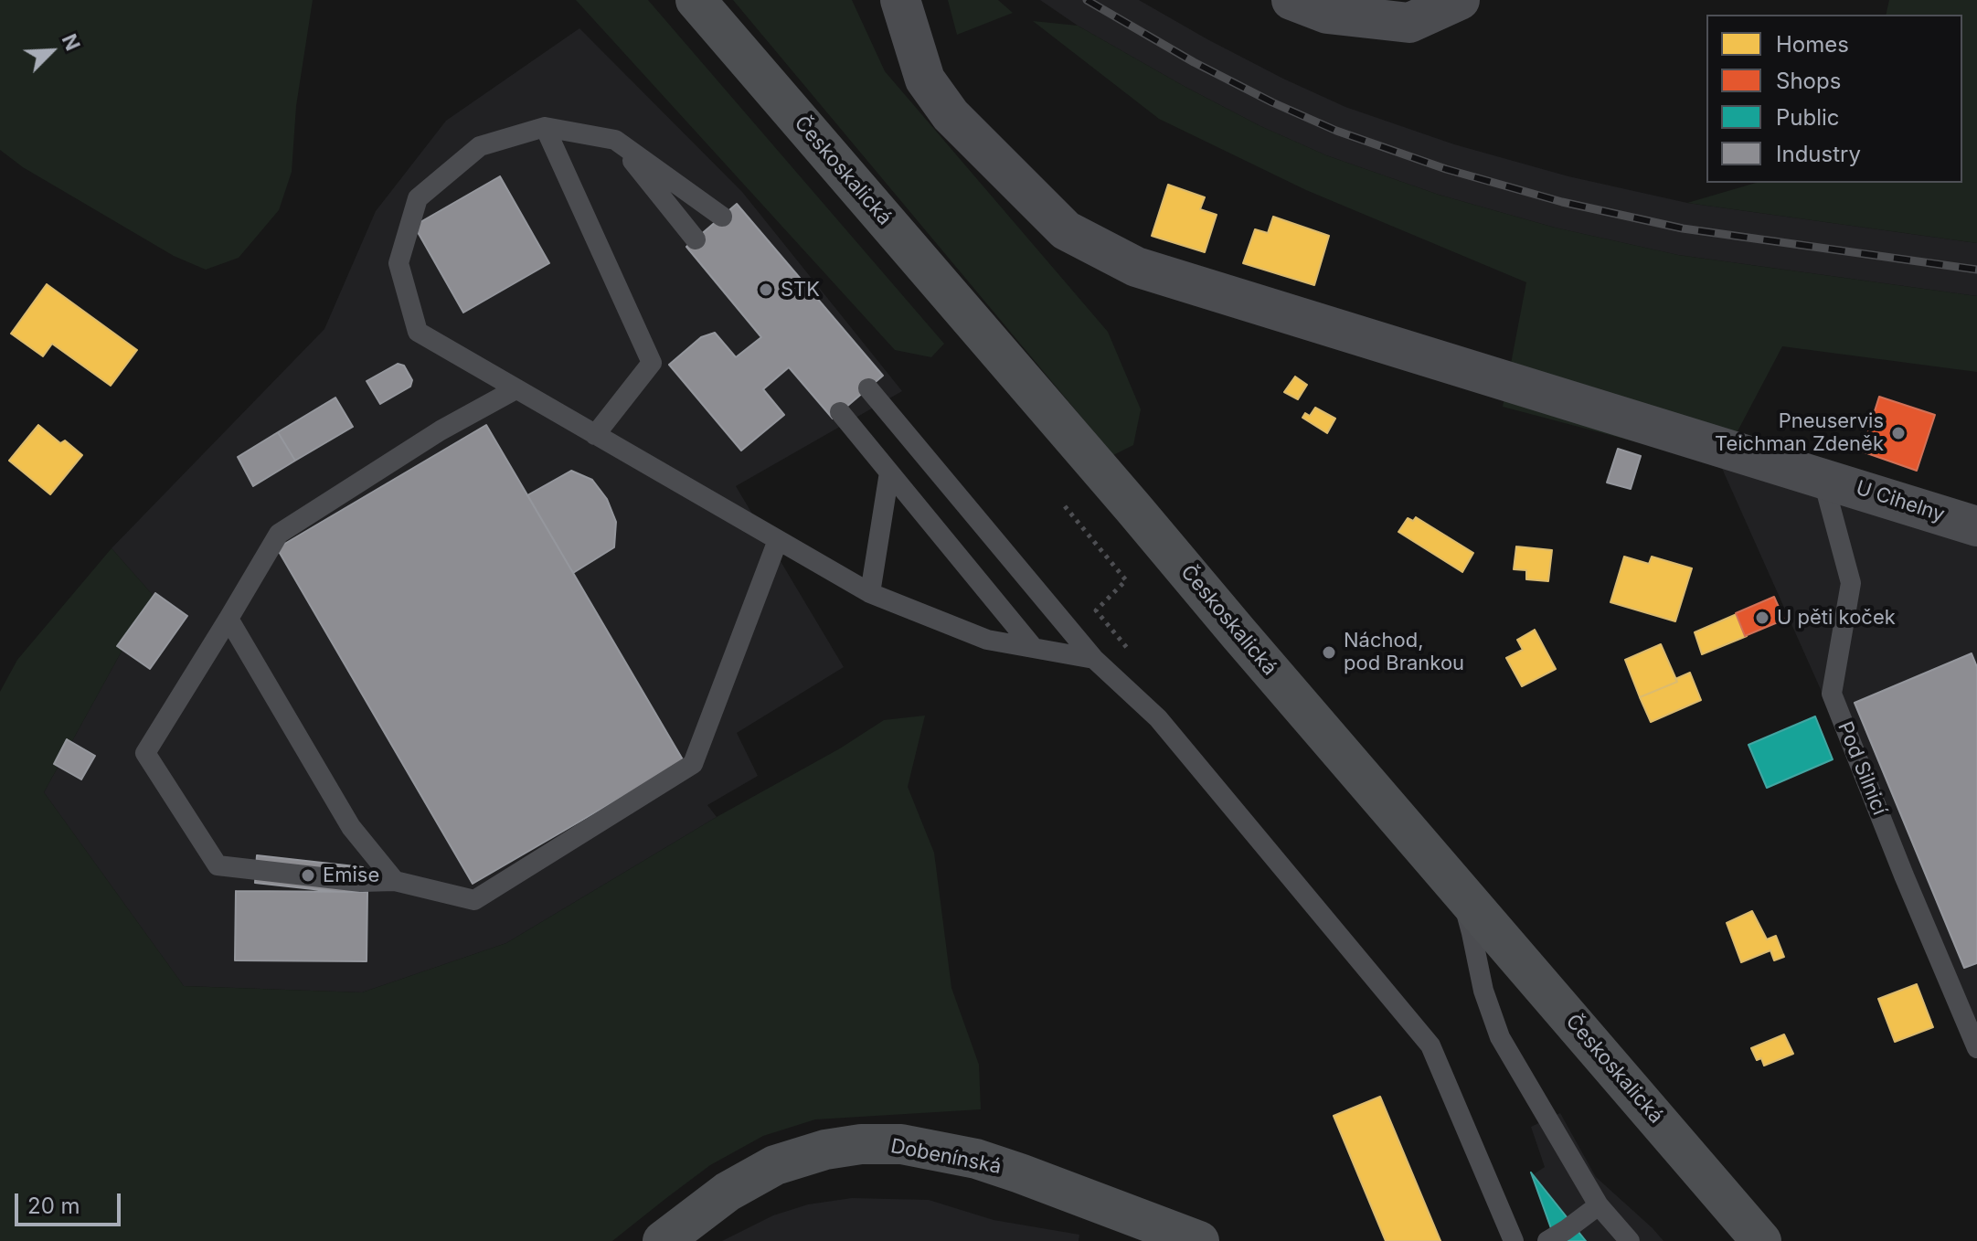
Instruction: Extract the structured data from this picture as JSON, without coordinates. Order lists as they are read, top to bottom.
{
  "streets": {
    "main road": ["Českoskalická", "Dobenínská"],
    "street": ["U Cihelny"],
    "lane": ["Pod Silnicí"]
  },
  "crossings": [
    ["U Cihelny", "Pod Silnicí"]
  ],
  "places": [
    "STK",
    "Pneuservis Teichman Zdeněk",
    "U pěti koček",
    "Náchod, pod Brankou",
    "Emise"
  ],
  "legend": [
    "Homes",
    "Shops",
    "Public",
    "Industry"
  ],
  "scale_bar": "20 m",
  "north": "top right"
}
